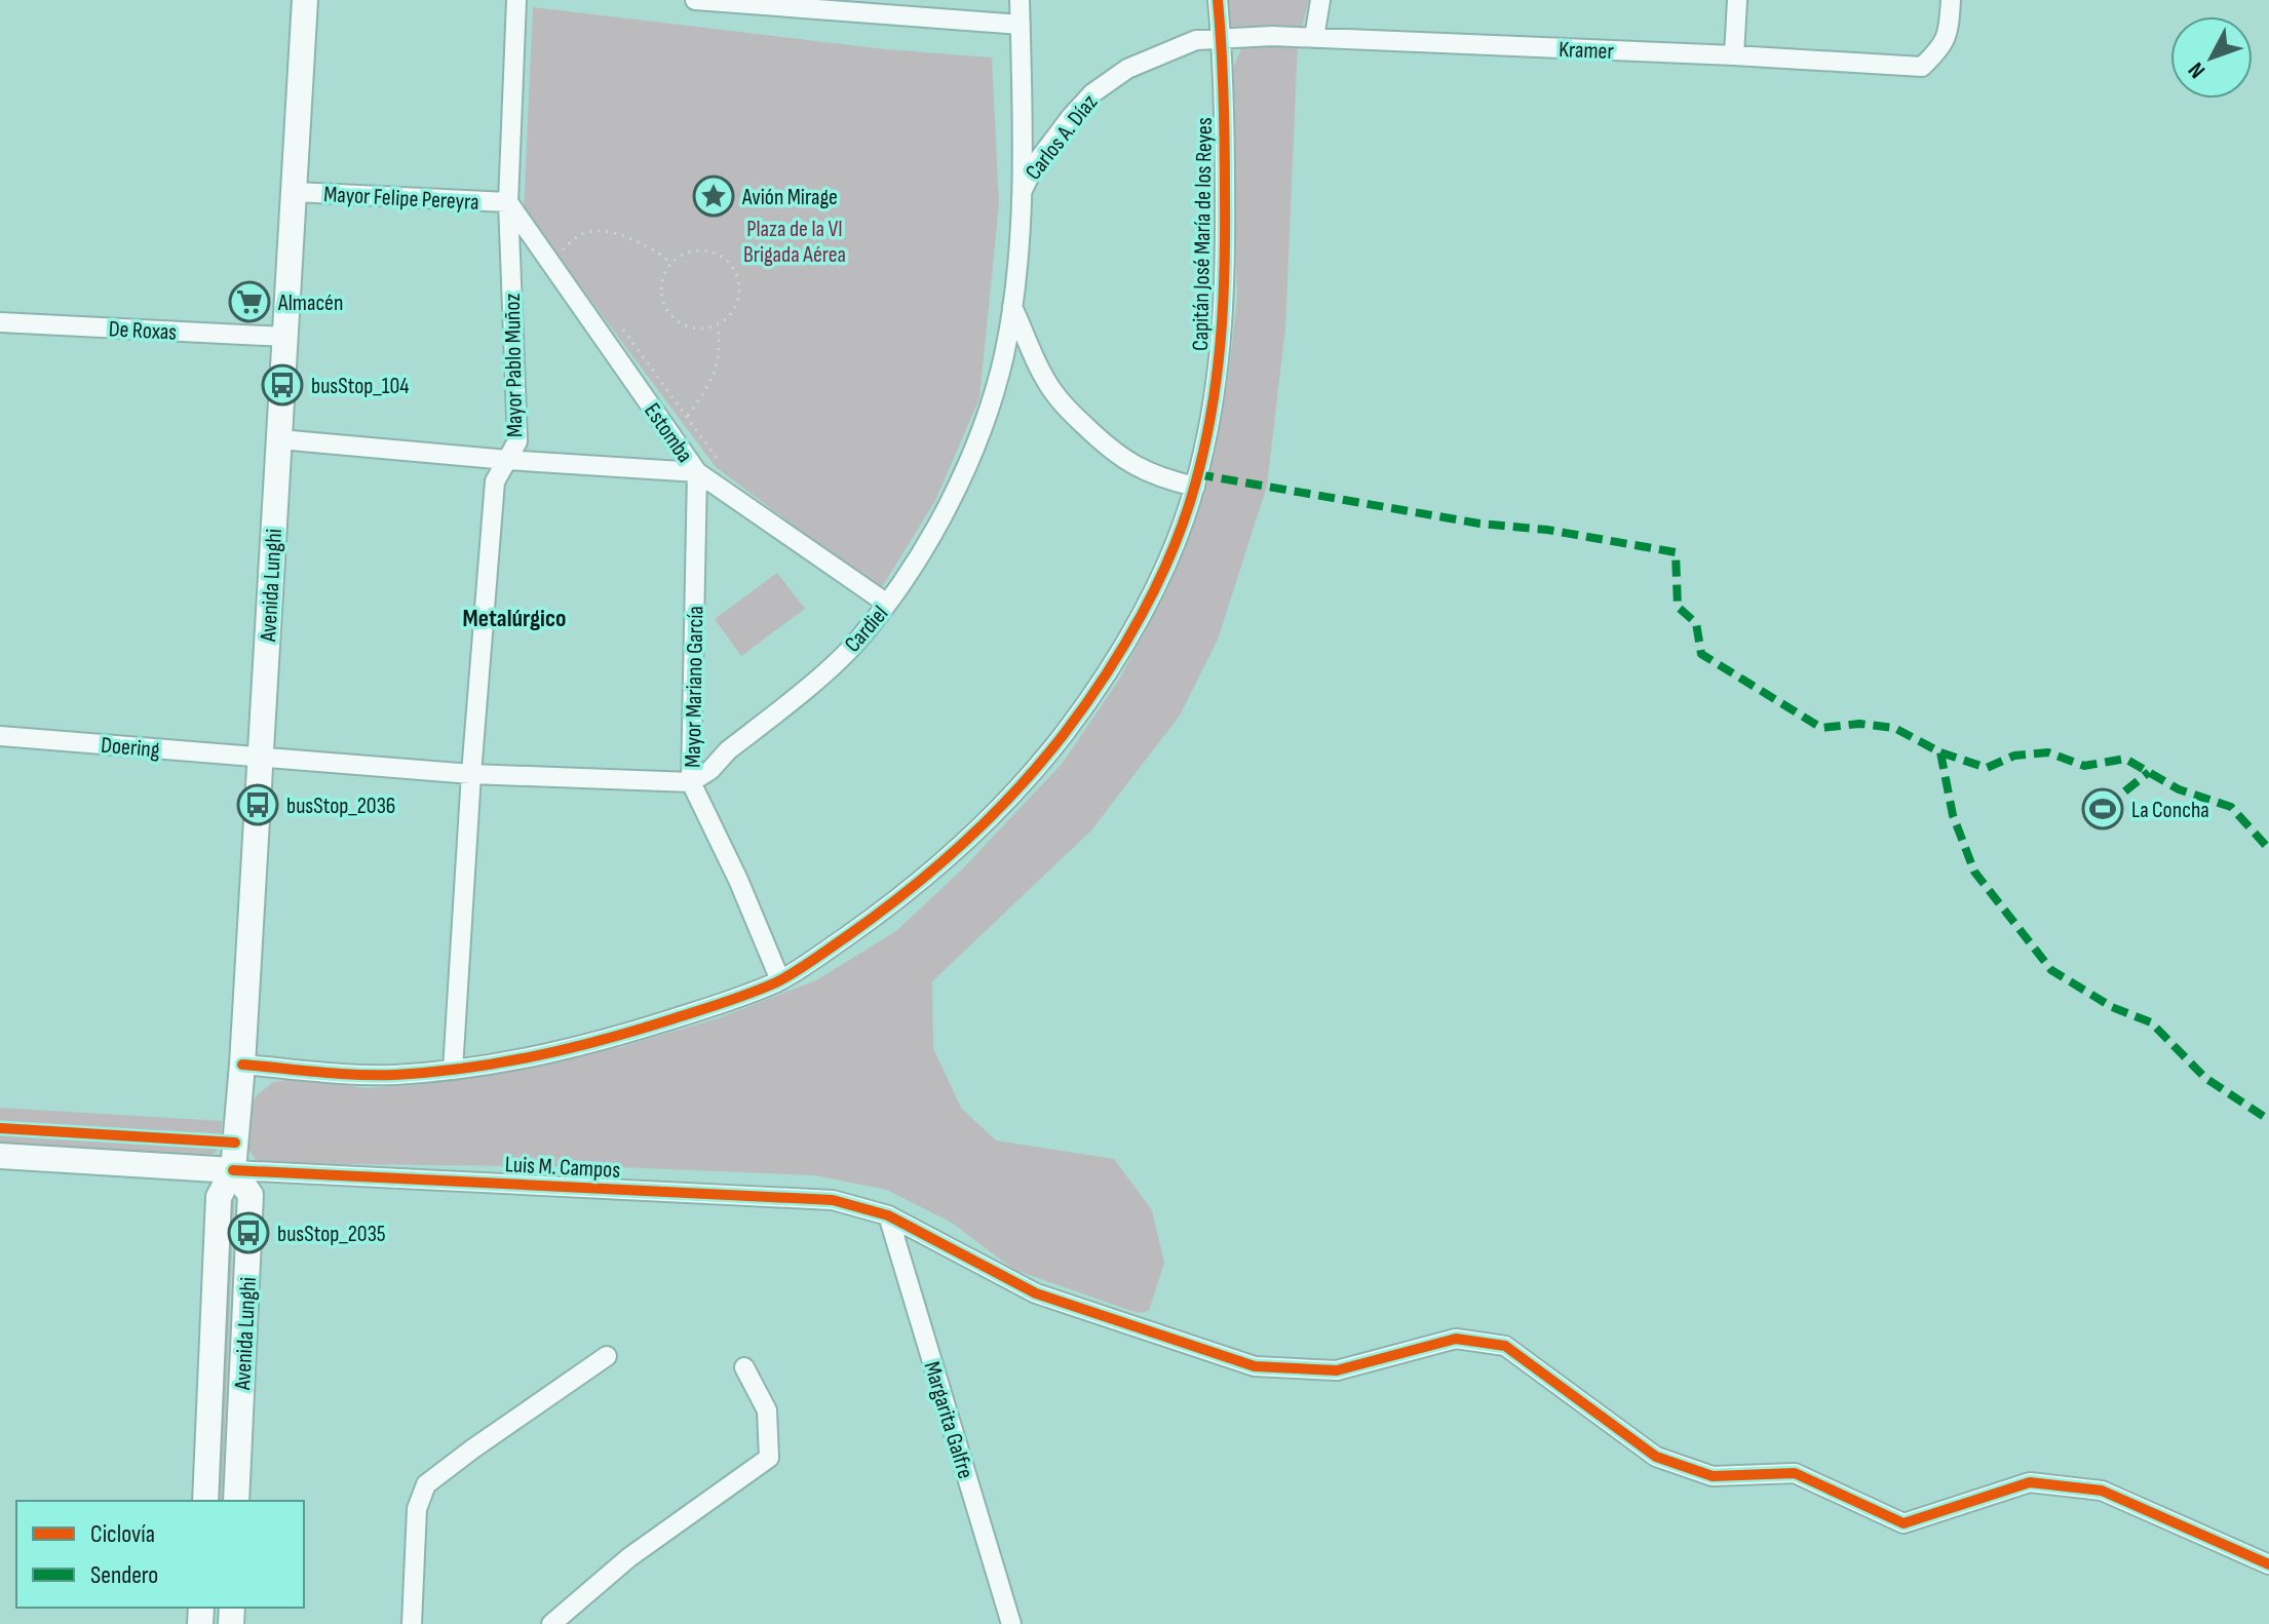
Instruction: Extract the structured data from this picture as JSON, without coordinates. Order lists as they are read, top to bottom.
{
  "streets": {
    "main road": ["Avenida Lunghi", "Luis M. Campos"],
    "street": [
      "Kramer",
      "Carlos A. Díaz",
      "Mayor Felipe Pereyra",
      "Capitán José María de los Reyes",
      "De Roxas",
      "Mayor Pablo Muñoz",
      "Estomba",
      "Cardiel",
      "Mayor Mariano García",
      "Doering",
      "Margarita Galfre"
    ]
  },
  "crossings": [
    ["Kramer", "Carlos A. Díaz"],
    ["Kramer", "Capitán José María de los Reyes"],
    ["Carlos A. Díaz", "Capitán José María de los Reyes"],
    ["Carlos A. Díaz", "Cardiel"],
    ["Mayor Felipe Pereyra", "Mayor Pablo Muñoz"],
    ["Mayor Felipe Pereyra", "Estomba"],
    ["Mayor Felipe Pereyra", "Avenida Lunghi"],
    ["Capitán José María de los Reyes", "Mayor Pablo Muñoz"],
    ["Capitán José María de los Reyes", "Avenida Lunghi"],
    ["Capitán José María de los Reyes", "Mayor Mariano García"],
    ["De Roxas", "Avenida Lunghi"],
    ["Mayor Pablo Muñoz", "Estomba"],
    ["Estomba", "Cardiel"],
    ["Estomba", "Mayor Mariano García"],
    ["Avenida Lunghi", "Doering"],
    ["Avenida Lunghi", "Luis M. Campos"],
    ["Cardiel", "Mayor Mariano García"],
    ["Luis M. Campos", "Margarita Galfre"]
  ],
  "districts": ["Metalúrgico"],
  "parks": ["Plaza de la VI Brigada Aérea"],
  "places": {
    "place": ["Avión Mirage"],
    "supermarket": ["Almacén"],
    "bus stop": ["busStop_104", "busStop_2036", "busStop_2035"],
    "sports": ["La Concha"]
  },
  "legend": ["Ciclovía", "Sendero"],
  "north": "bottom left"
}
